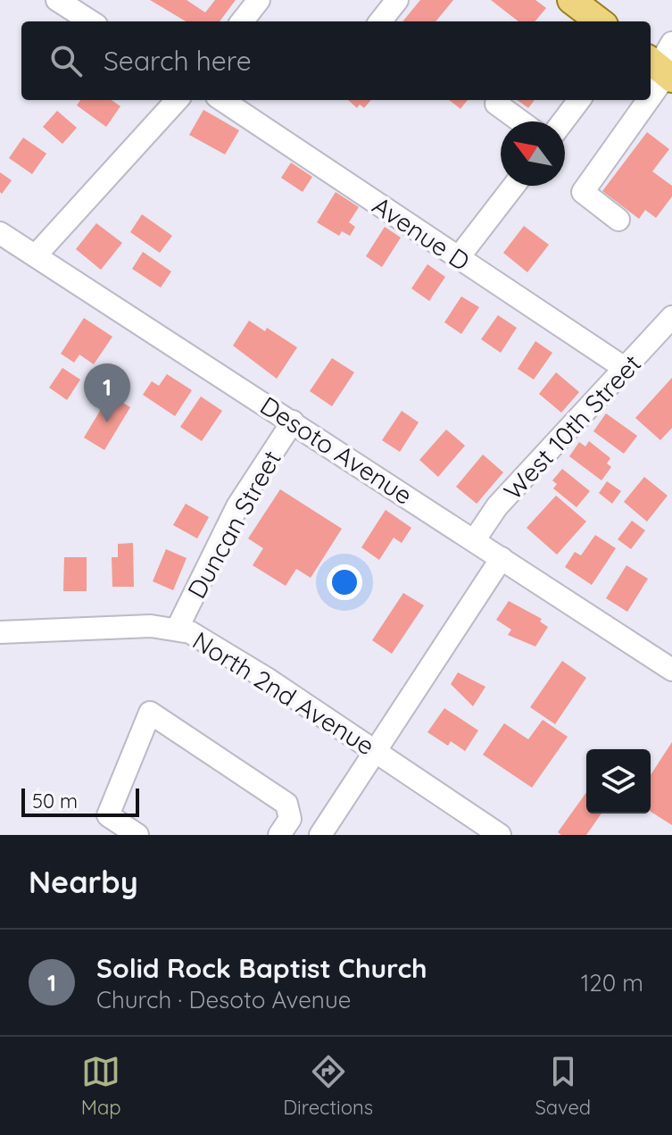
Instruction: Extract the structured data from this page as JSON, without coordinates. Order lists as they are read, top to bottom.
{
  "streets": {
    "street": [
      "Avenue D",
      "West 10th Street",
      "Desoto Avenue",
      "Duncan Street",
      "North 2nd Avenue"
    ]
  },
  "crossings": [
    ["Avenue D", "West 10th Street"],
    ["West 10th Street", "Desoto Avenue"],
    ["Desoto Avenue", "Duncan Street"],
    ["Duncan Street", "North 2nd Avenue"]
  ],
  "scale_bar": "50 m",
  "north": "top left",
  "page": {
    "search": "Search here",
    "pins": "1",
    "scale": "50 m",
    "heading": "Nearby",
    "list": [
      {
        "mark": "1",
        "name": "Solid Rock Baptist Church",
        "note": "Church · Desoto Avenue",
        "value": "120 m"
      }
    ],
    "nav": ["Map", "Directions", "Saved"]
  }
}
